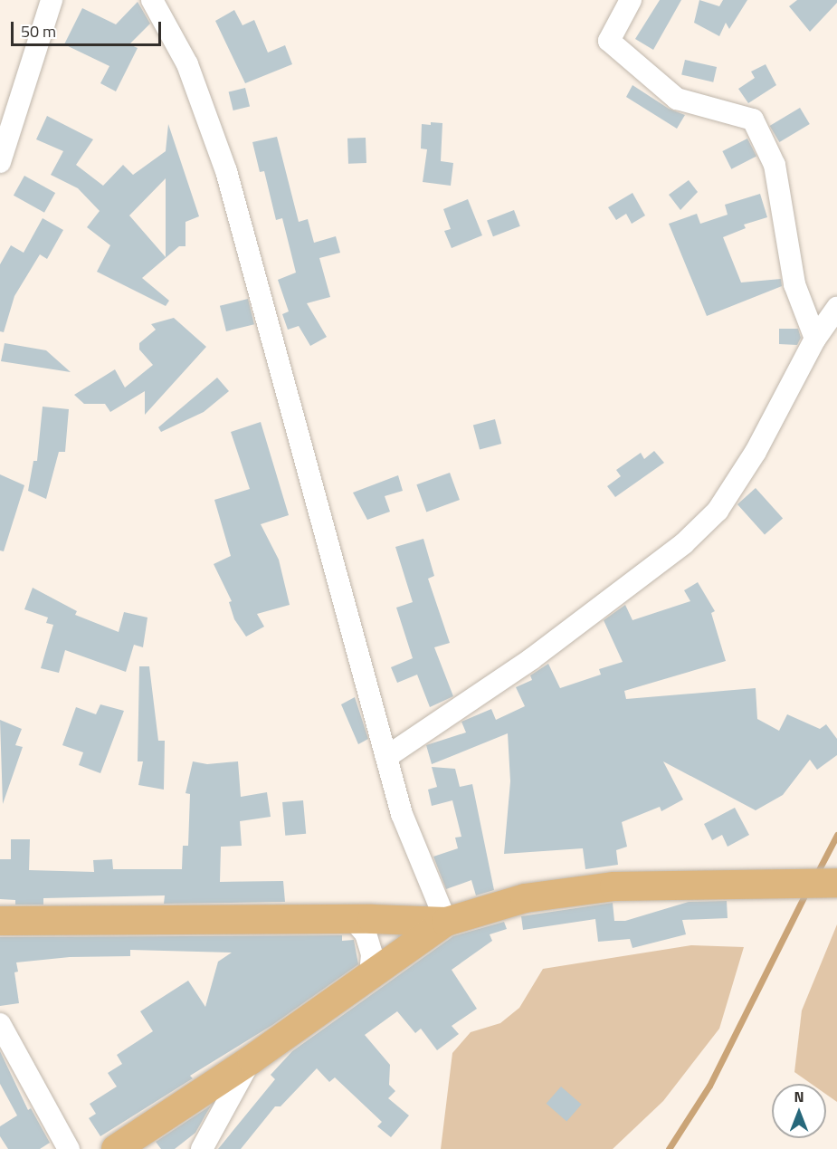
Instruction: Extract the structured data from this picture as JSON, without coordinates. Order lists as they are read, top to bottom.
{
  "scale_bar": "50 m",
  "north": "top"
}
